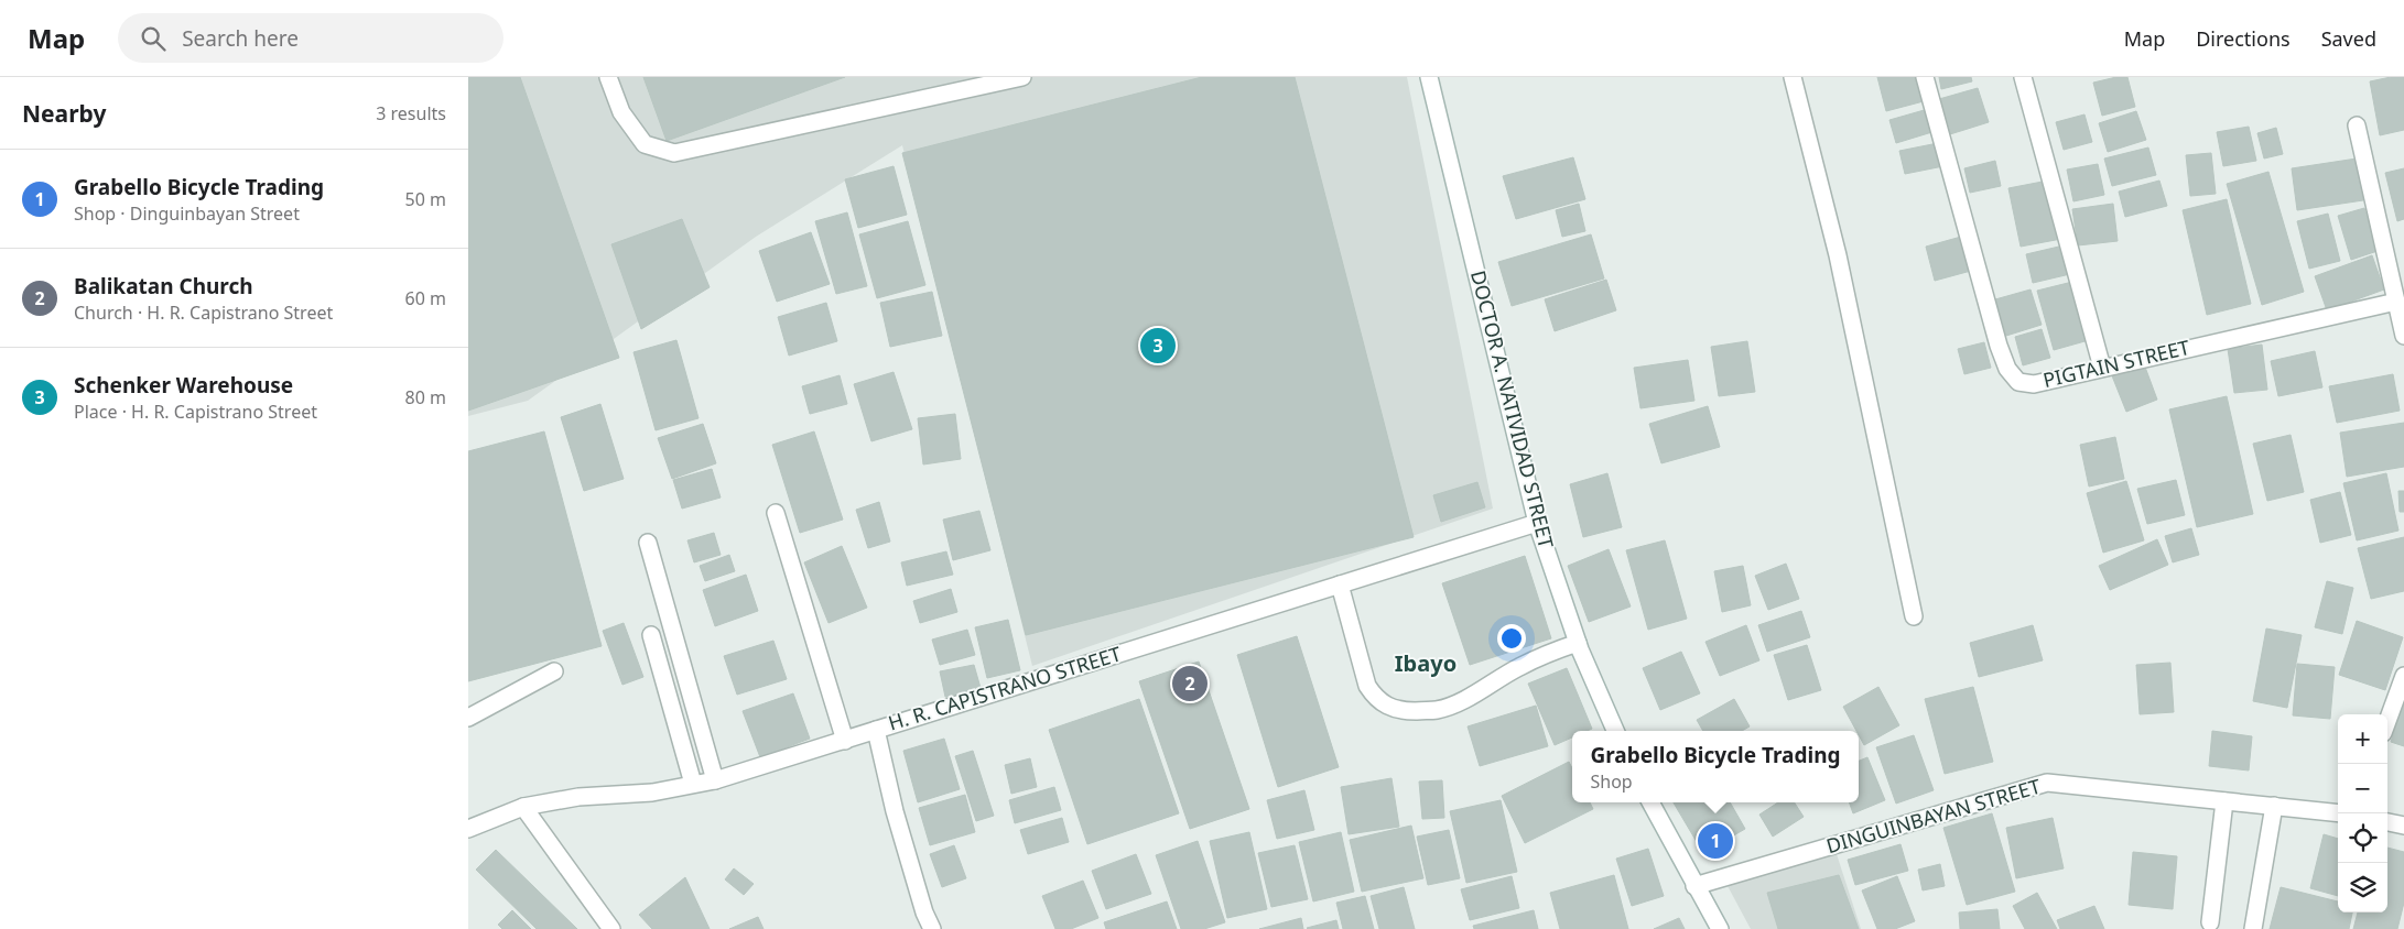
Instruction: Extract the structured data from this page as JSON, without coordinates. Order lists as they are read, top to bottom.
{
  "streets": {
    "street": [
      "PIGTAIN STREET",
      "DOCTOR A. NATIVIDAD STREET",
      "H. R. CAPISTRANO STREET",
      "DINGUINBAYAN STREET"
    ]
  },
  "crossings": [
    ["DOCTOR A. NATIVIDAD STREET", "H. R. CAPISTRANO STREET"]
  ],
  "districts": ["Ibayo"],
  "page": {
    "header": "Map",
    "search": "Search here",
    "nav": ["Map", "Directions", "Saved"],
    "heading": ["Nearby", "3 results"],
    "list": [
      {
        "mark": "1",
        "name": "Grabello Bicycle Trading",
        "note": "Shop · Dinguinbayan Street",
        "value": "50 m"
      },
      {
        "mark": "2",
        "name": "Balikatan Church",
        "note": "Church · H. R. Capistrano Street",
        "value": "60 m"
      },
      {
        "mark": "3",
        "name": "Schenker Warehouse",
        "note": "Place · H. R. Capistrano Street",
        "value": "80 m"
      }
    ],
    "pins": ["3", "2", "1"],
    "map_buttons": ["+", "−"],
    "popup": ["Grabello Bicycle Trading", "Shop"]
  }
}
